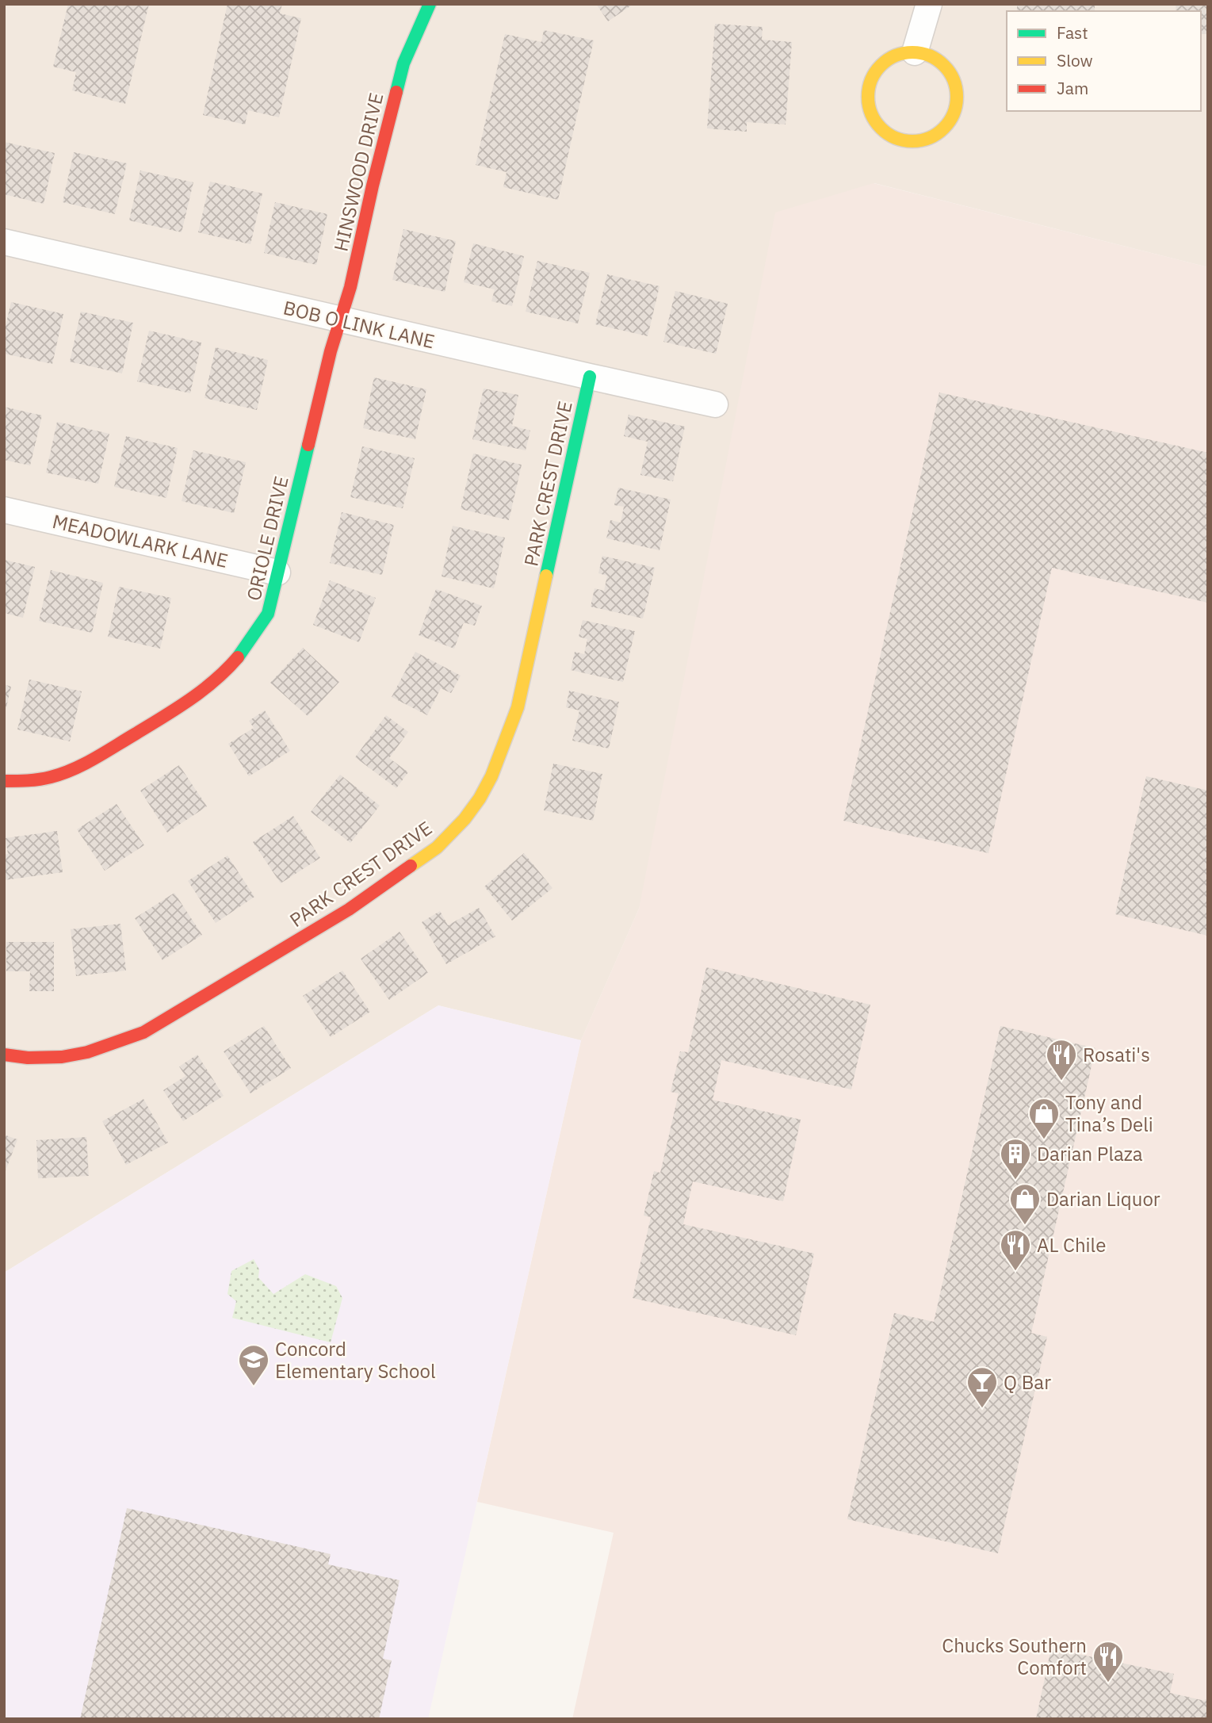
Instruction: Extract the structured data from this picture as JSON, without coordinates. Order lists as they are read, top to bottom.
{
  "streets": {
    "street": [
      "HINSWOOD DRIVE",
      "BOB O LINK LANE",
      "PARK CREST DRIVE",
      "ORIOLE DRIVE",
      "MEADOWLARK LANE"
    ]
  },
  "crossings": [
    ["HINSWOOD DRIVE", "BOB O LINK LANE"],
    ["HINSWOOD DRIVE", "ORIOLE DRIVE"],
    ["BOB O LINK LANE", "PARK CREST DRIVE"],
    ["ORIOLE DRIVE", "MEADOWLARK LANE"]
  ],
  "places": {
    "restaurant": ["Rosati's", "AL Chile", "Chucks Southern Comfort"],
    "shop": ["Tony and Tina’s Deli", "Darian Liquor"],
    "building": ["Darian Plaza"],
    "school or university": ["Concord Elementary School"],
    "bar": ["Q Bar"]
  },
  "legend": ["Fast", "Slow", "Jam"]
}
